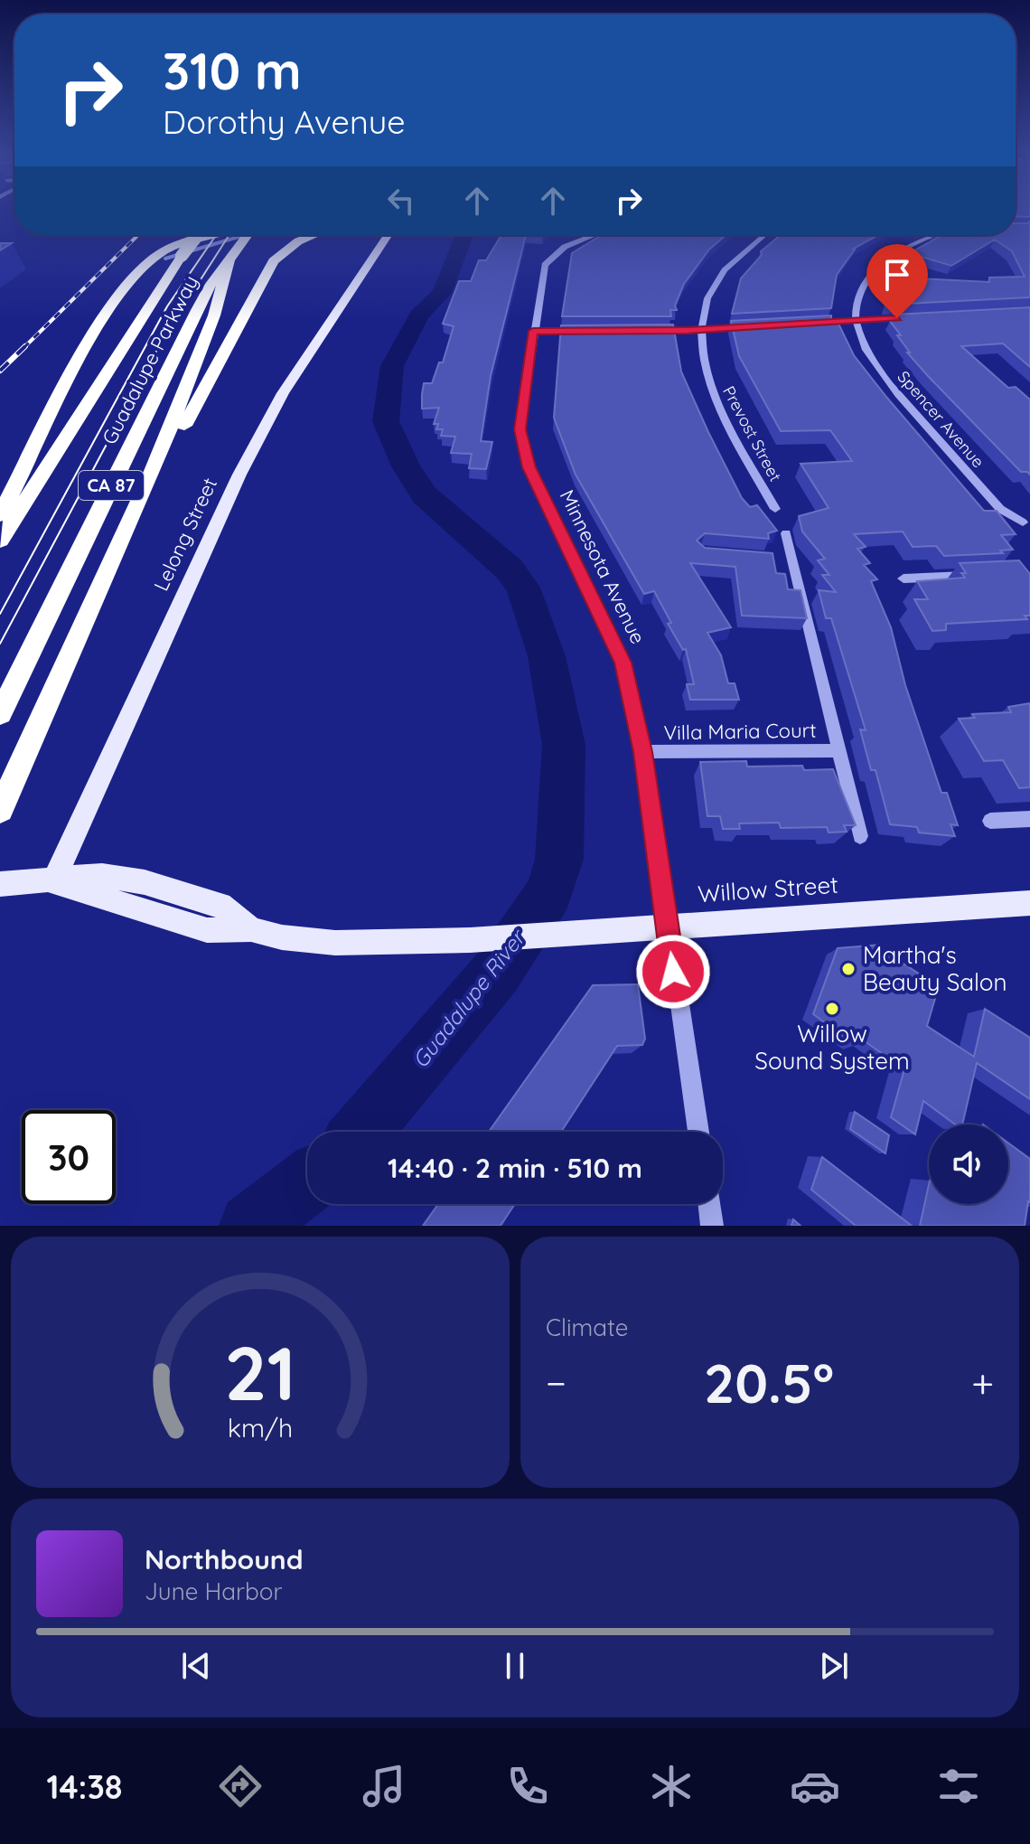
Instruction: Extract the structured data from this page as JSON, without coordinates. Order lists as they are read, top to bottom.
{
  "streets": {
    "highway": ["Guadalupe Parkway", "CA 87"],
    "main road": ["Lelong Street", "Willow Street"],
    "street": [
      "Spencer Avenue",
      "Prevost Street",
      "Minnesota Avenue",
      "Villa Maria Court"
    ]
  },
  "crossings": [
    ["Lelong Street", "Willow Street"],
    ["Minnesota Avenue", "Villa Maria Court"],
    ["Minnesota Avenue", "Willow Street"]
  ],
  "water": ["Guadalupe River"],
  "places": ["Martha's Beauty Salon", "Willow Sound System"],
  "page": {
    "turn": ["310 m", "Dorothy Avenue"],
    "limit": "30",
    "trip": "14:40 · 2 min · 510 m",
    "tile": "Climate",
    "heat": ["−", "20.5°", "+"],
    "song": ["Northbound", "June Harbor"],
    "tabs": "14:38",
    "gauge": ["21", "km/h"]
  }
}
